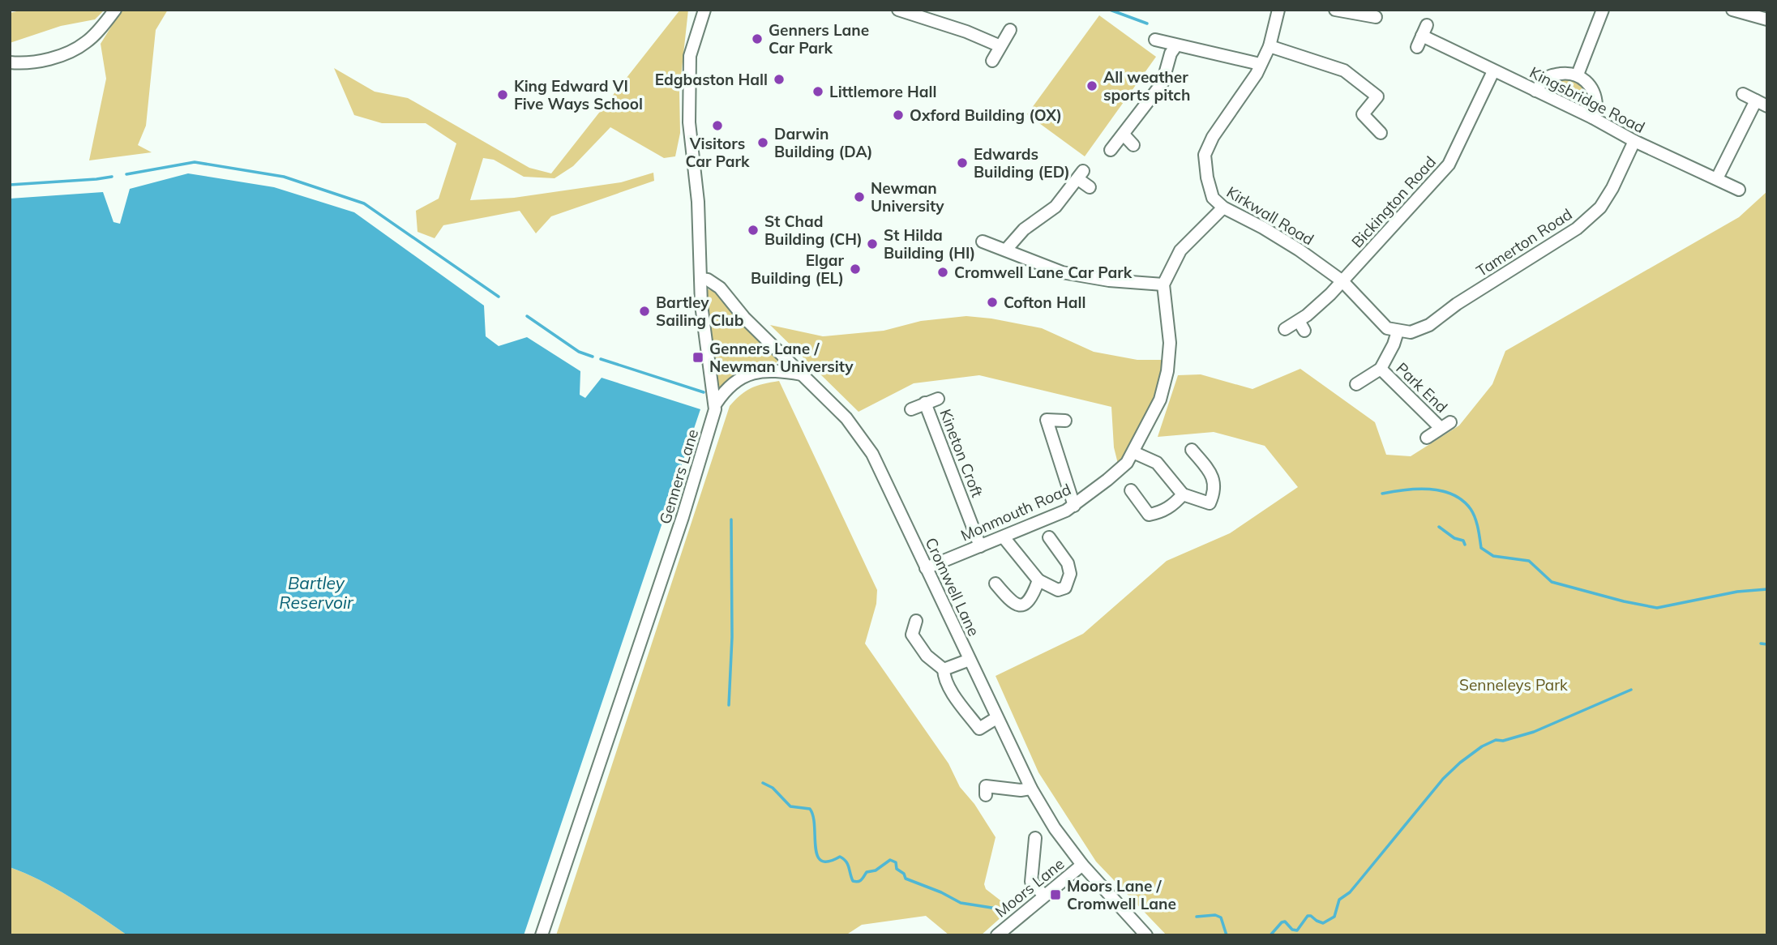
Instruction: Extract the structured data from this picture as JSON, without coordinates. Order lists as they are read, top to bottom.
{
  "streets": {
    "street": [
      "Kingsbridge Road",
      "Bickington Road",
      "Kirkwall Road",
      "Tamerton Road",
      "Park End",
      "Kineton Croft",
      "Genners Lane",
      "Monmouth Road",
      "Cromwell Lane",
      "Moors Lane"
    ]
  },
  "crossings": [
    ["Kingsbridge Road", "Bickington Road"],
    ["Kingsbridge Road", "Tamerton Road"],
    ["Bickington Road", "Kirkwall Road"],
    ["Kineton Croft", "Monmouth Road"],
    ["Genners Lane", "Cromwell Lane"],
    ["Monmouth Road", "Cromwell Lane"],
    ["Cromwell Lane", "Moors Lane"]
  ],
  "water": ["Bartley Reservoir"],
  "parks": ["Senneleys Park"],
  "places": {
    "other": [
      "Genners Lane Car Park",
      "Edgbaston Hall",
      "All weather sports pitch",
      "Littlemore Hall",
      "King Edward VI Five Ways School",
      "Oxford Building (OX)",
      "Visitors Car Park",
      "Darwin Building (DA)",
      "Edwards Building (ED)",
      "Newman University",
      "St Chad Building (CH)",
      "St Hilda Building (HI)",
      "Elgar Building (EL)",
      "Cromwell Lane Car Park",
      "Cofton Hall",
      "Bartley Sailing Club"
    ],
    "transit": ["Genners Lane / Newman University", "Moors Lane / Cromwell Lane"]
  }
}
